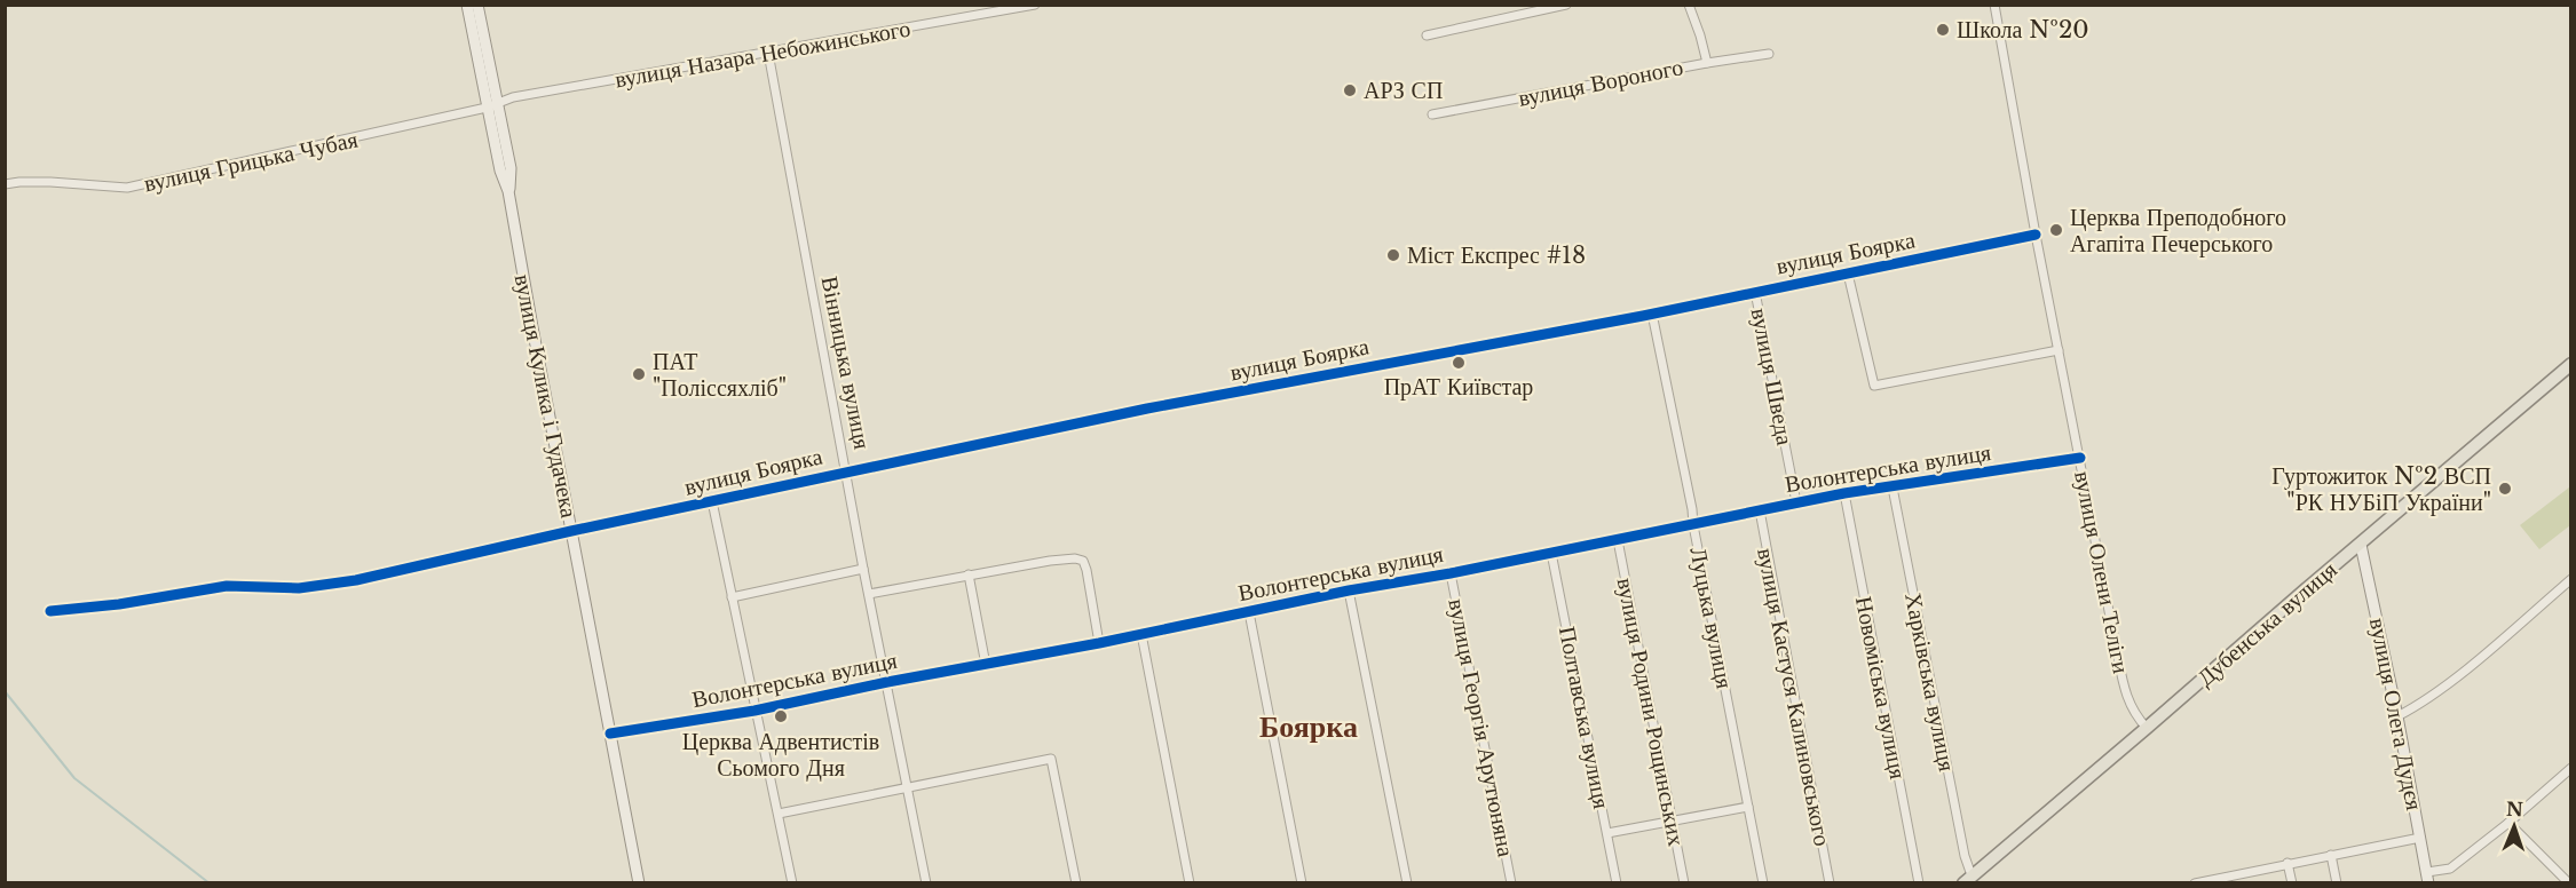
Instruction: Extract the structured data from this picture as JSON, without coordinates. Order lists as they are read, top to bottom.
{
  "streets": {
    "main road": ["вулиця Кулика і Гудачека", "Дубенська вулиця", "вулиця Олега Дудєя"],
    "street": [
      "вулиця Назара Небожинського",
      "вулиця Вороного",
      "вулиця Грицька Чубая",
      "вулиця Боярка",
      "Вінницька вулиця",
      "вулиця Шведа",
      "Волонтерська вулиця",
      "вулиця Олени Теліги",
      "Луцька вулиця",
      "Харківська вулиця",
      "Новоміська вулиця",
      "вулиця Кастуся Калиновського",
      "вулиця Родини Рощинських",
      "Полтавська вулиця",
      "вулиця Георгія Арутюняна"
    ]
  },
  "crossings": [
    ["вулиця Назара Небожинського", "вулиця Грицька Чубая"],
    ["вулиця Назара Небожинського", "Вінницька вулиця"],
    ["вулиця Назара Небожинського", "вулиця Кулика і Гудачека"],
    ["вулиця Грицька Чубая", "вулиця Кулика і Гудачека"],
    ["вулиця Боярка", "Вінницька вулиця"],
    ["вулиця Боярка", "вулиця Шведа"],
    ["вулиця Боярка", "вулиця Кулика і Гудачека"],
    ["вулиця Боярка", "вулиця Олени Теліги"],
    ["вулиця Боярка", "Луцька вулиця"],
    ["Вінницька вулиця", "Волонтерська вулиця"],
    ["вулиця Шведа", "Волонтерська вулиця"],
    ["вулиця Кулика і Гудачека", "Волонтерська вулиця"],
    ["Волонтерська вулиця", "вулиця Олени Теліги"],
    ["Волонтерська вулиця", "Луцька вулиця"],
    ["Волонтерська вулиця", "Харківська вулиця"],
    ["Волонтерська вулиця", "Новоміська вулиця"],
    ["Волонтерська вулиця", "вулиця Кастуся Калиновського"],
    ["Волонтерська вулиця", "вулиця Родини Рощинських"],
    ["Волонтерська вулиця", "Полтавська вулиця"],
    ["Волонтерська вулиця", "вулиця Георгія Арутюняна"],
    ["вулиця Олени Теліги", "Дубенська вулиця"],
    ["Дубенська вулиця", "Харківська вулиця"],
    ["Дубенська вулиця", "вулиця Олега Дудєя"]
  ],
  "districts": ["Боярка"],
  "places": [
    "Школа №20",
    "АРЗ СП",
    "Церква Преподобного Агапіта Печерського",
    "Міст Експрес #18",
    "ПрАТ Київстар",
    "ПАТ \"Поліссяхліб\"",
    "Гуртожиток №2 ВСП \"РК НУБіП України\"",
    "Церква Адвентистів Сьомого Дня"
  ],
  "north": "top"
}
